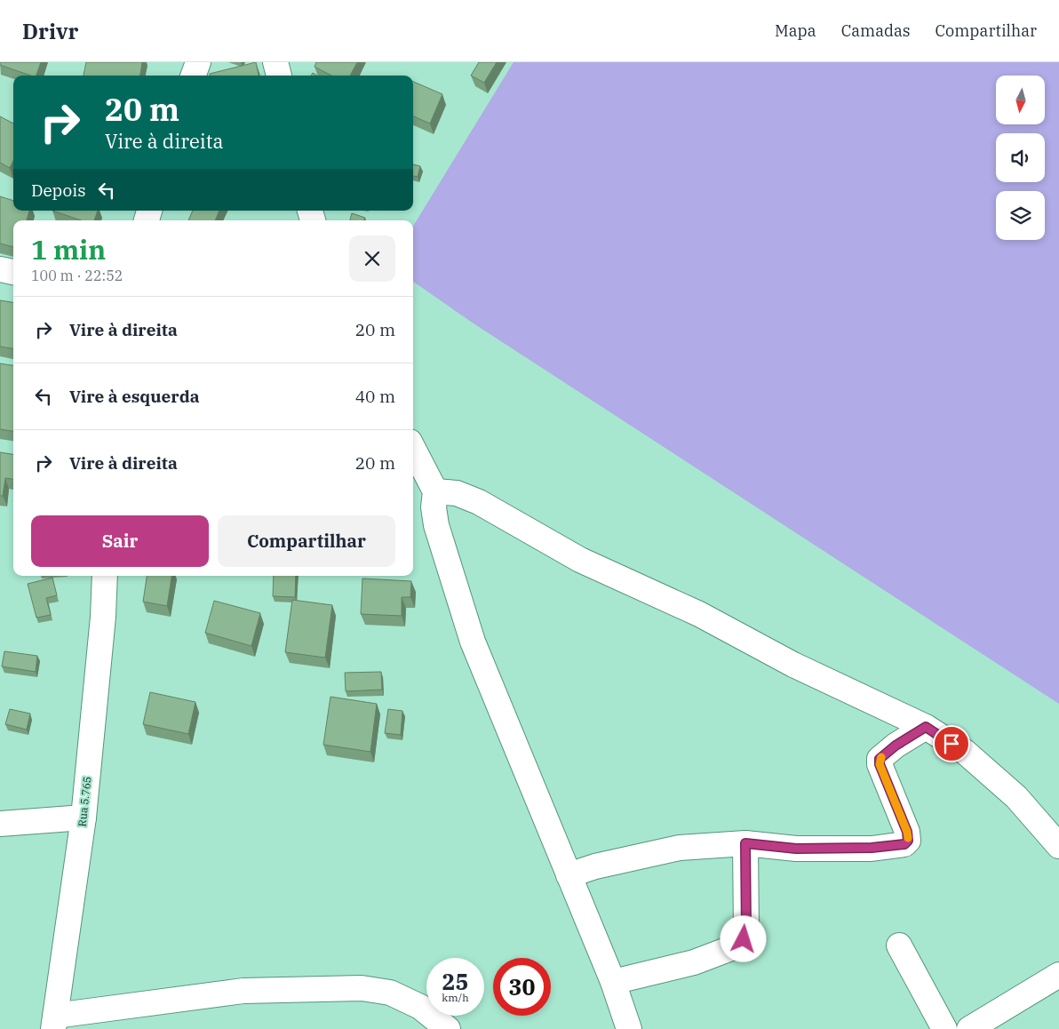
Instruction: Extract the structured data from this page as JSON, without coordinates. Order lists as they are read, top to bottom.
{
  "streets": {
    "street": ["Rua 5.765"]
  },
  "north": "bottom",
  "page": {
    "header": "Drivr",
    "nav": ["Mapa", "Camadas", "Compartilhar"],
    "turn": ["20 m", "Vire à direita"],
    "then": "Depois",
    "heading": ["1 min", "100 m · 22:52"],
    "list": [
      {
        "name": "Vire à direita",
        "value": "20 m"
      },
      {
        "name": "Vire à esquerda",
        "value": "40 m"
      },
      {
        "name": "Vire à direita",
        "value": "20 m"
      }
    ],
    "buttons": ["Sair", "Compartilhar"],
    "speed": "25 km/h",
    "limit": "30"
  }
}
